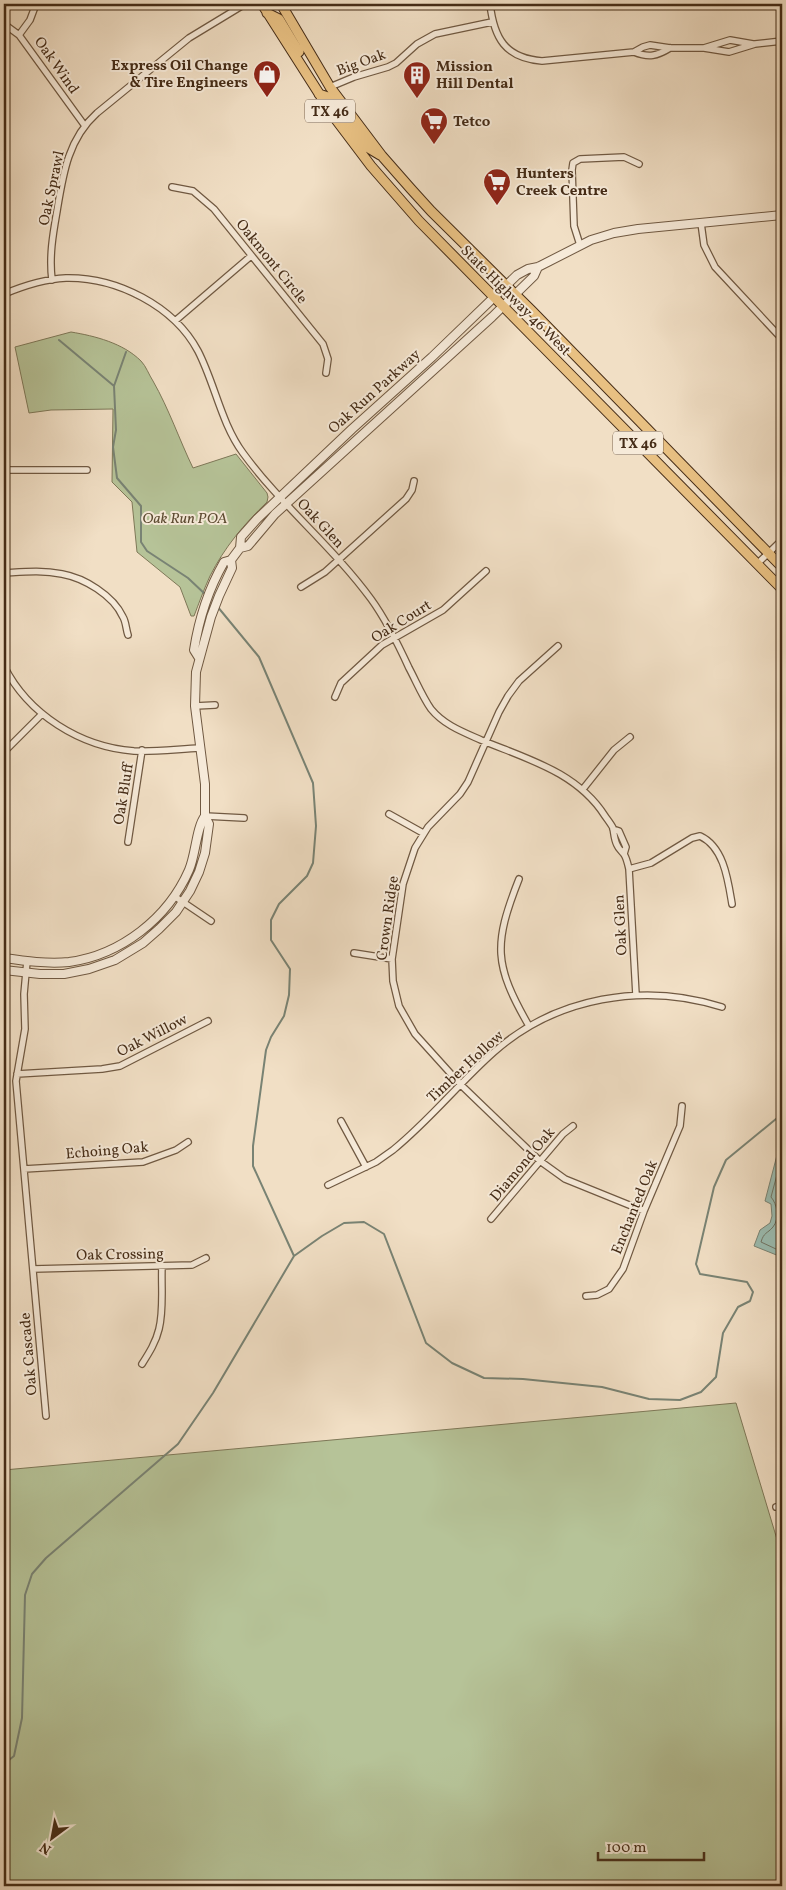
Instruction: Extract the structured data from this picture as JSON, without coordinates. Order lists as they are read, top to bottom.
{
  "streets": {
    "main road": ["TX 46", "State Highway 46 West"],
    "street": [
      "Big Oak",
      "Oak Wind",
      "Oak Sprawl",
      "Oakmont Circle",
      "Oak Run Parkway",
      "Oak Glen",
      "Oak Court",
      "Oak Bluff",
      "Crown Ridge",
      "Oak Willow",
      "Timber Hollow",
      "Echoing Oak",
      "Diamond Oak",
      "Enchanted Oak",
      "Oak Crossing",
      "Oak Cascade"
    ]
  },
  "crossings": [
    ["Big Oak", "State Highway 46 West"],
    ["Oak Wind", "Oak Sprawl"],
    ["Oak Sprawl", "Oak Glen"],
    ["State Highway 46 West", "Oak Run Parkway"],
    ["Oak Run Parkway", "Oak Glen"],
    ["Oak Run Parkway", "Oak Cascade"],
    ["Oak Glen", "Oak Court"],
    ["Oak Glen", "Crown Ridge"],
    ["Oak Glen", "Timber Hollow"],
    ["Crown Ridge", "Timber Hollow"],
    ["Crown Ridge", "Diamond Oak"],
    ["Crown Ridge", "Enchanted Oak"],
    ["Oak Willow", "Oak Cascade"],
    ["Echoing Oak", "Oak Cascade"],
    ["Oak Crossing", "Oak Cascade"]
  ],
  "parks": ["Oak Run POA"],
  "places": {
    "shop": ["Express Oil Change & Tire Engineers"],
    "building": ["Mission Hill Dental"],
    "supermarket": ["Tetco", "Hunters Creek Centre"]
  },
  "scale_bar": "100 m",
  "north": "bottom left"
}
